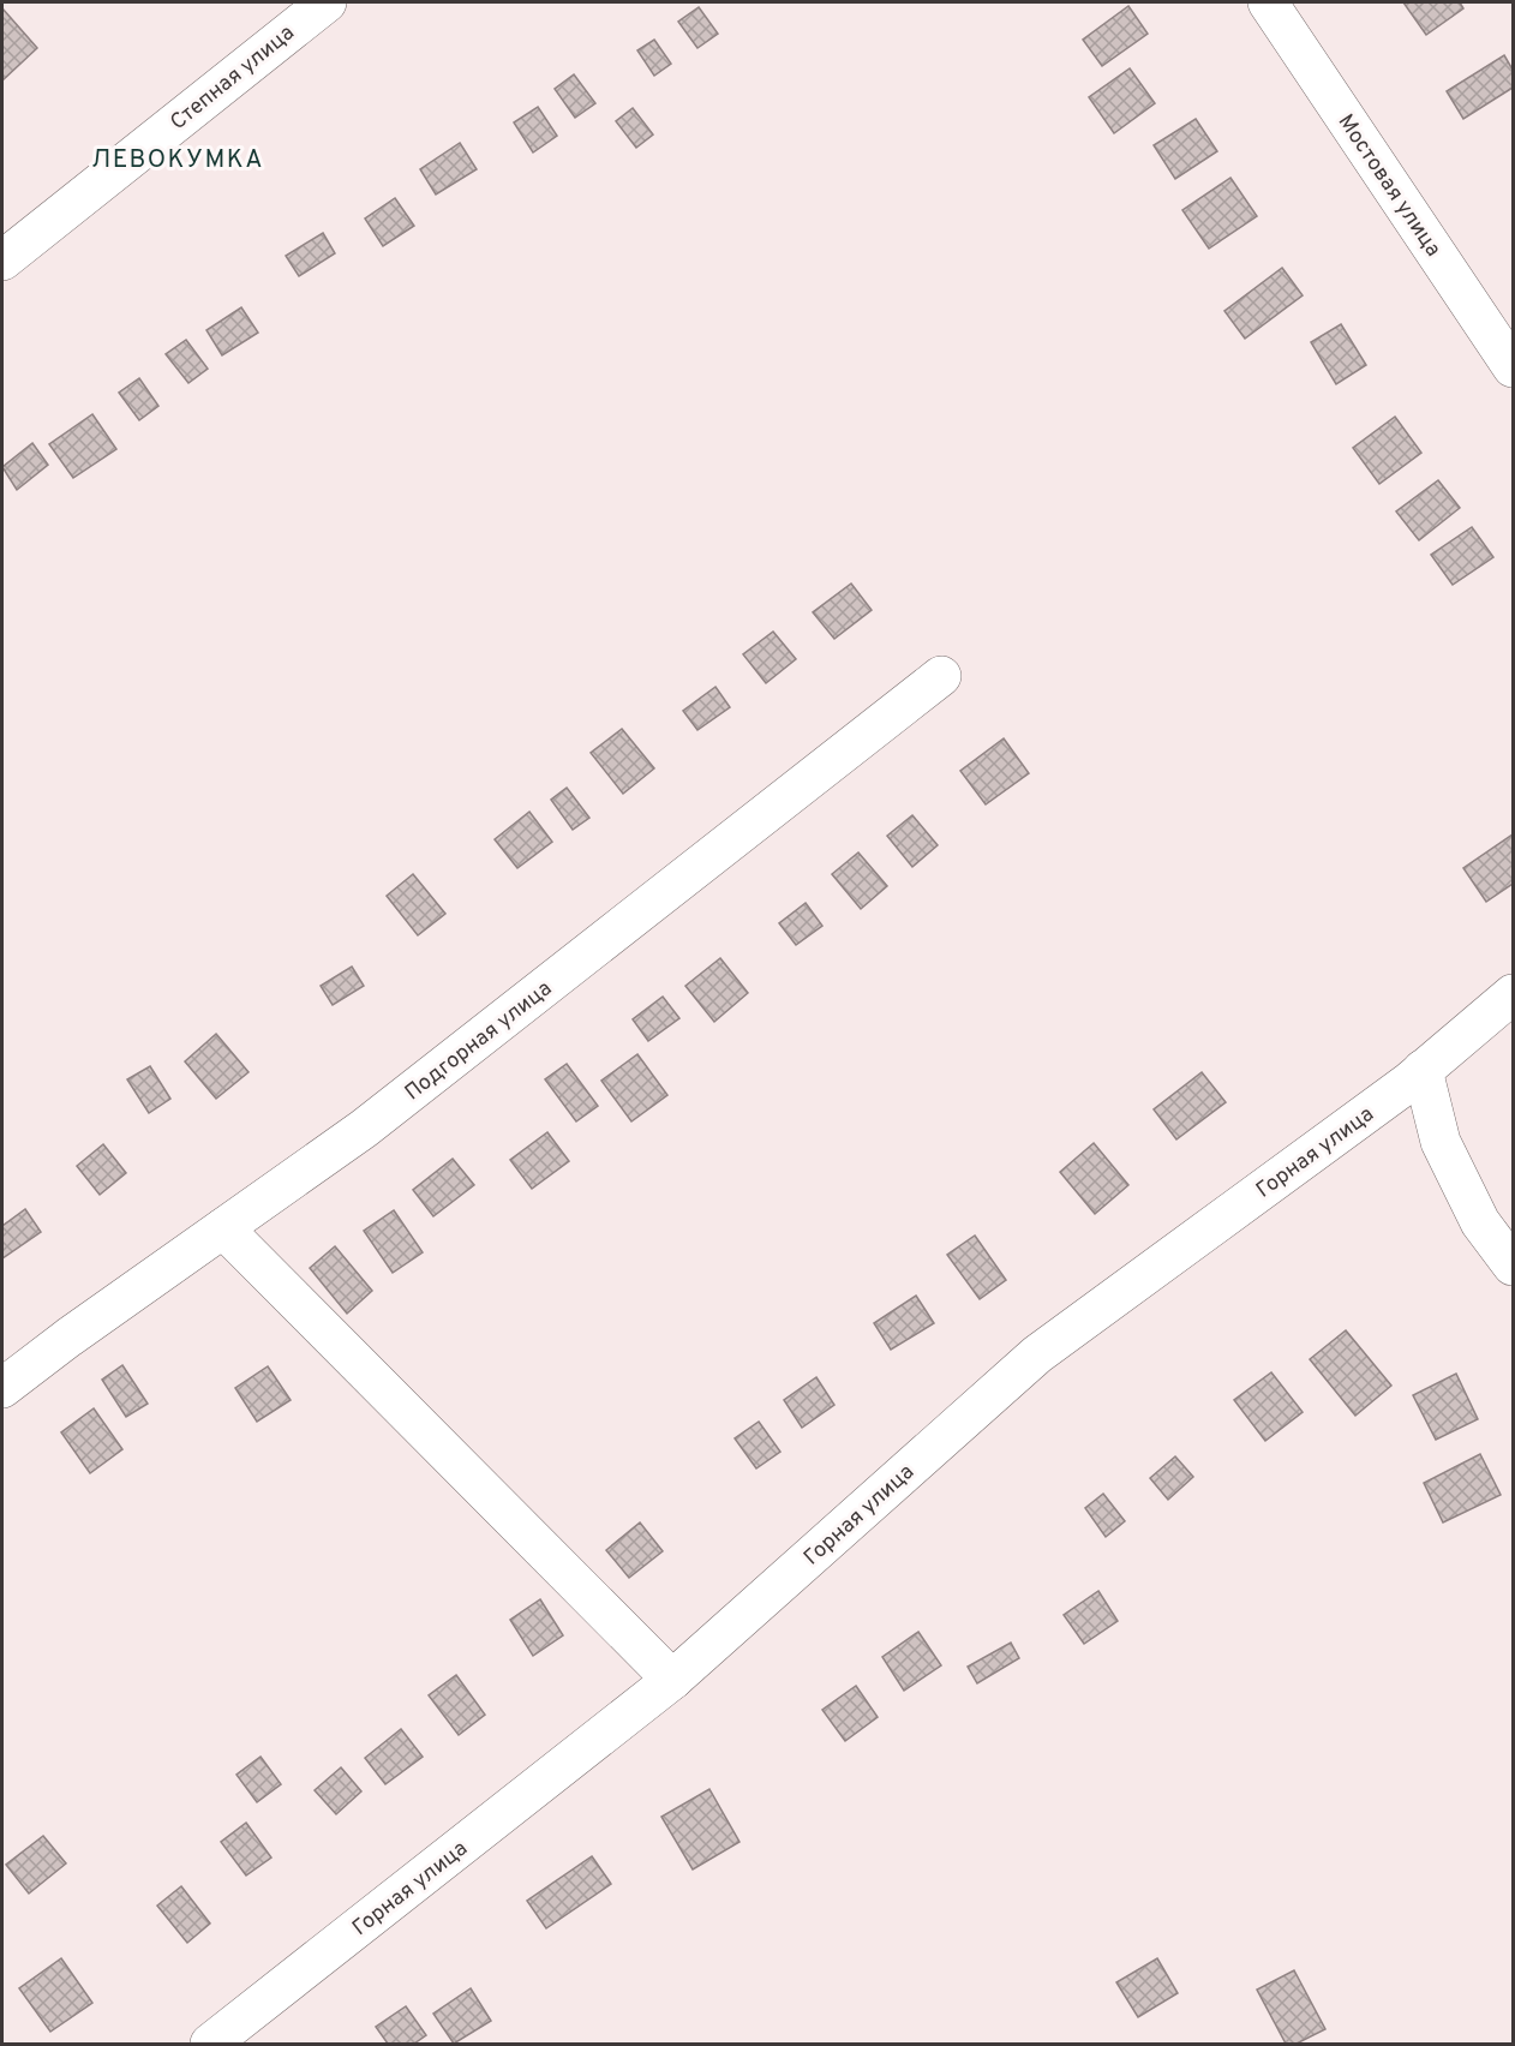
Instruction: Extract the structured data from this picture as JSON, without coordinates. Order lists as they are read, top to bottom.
{
  "streets": {
    "street": [
      "Степная улица",
      "Мостовая улица",
      "Подгорная улица",
      "Горная улица"
    ]
  },
  "districts": ["ЛЕВОКУМКА"]
}
